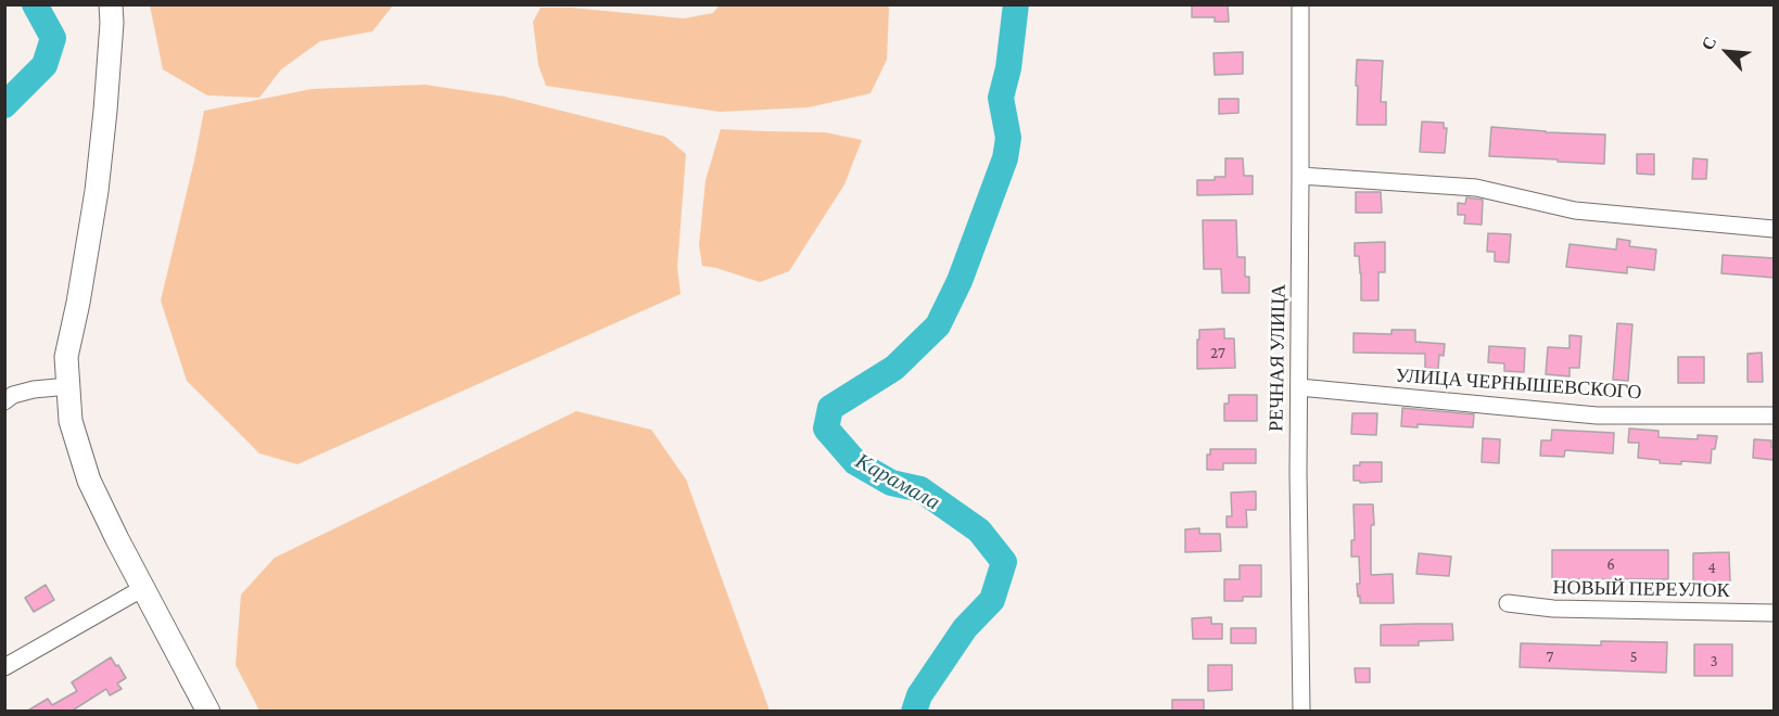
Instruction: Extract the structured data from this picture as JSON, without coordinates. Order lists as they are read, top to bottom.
{
  "streets": {
    "street": ["РЕЧНАЯ УЛИЦА", "УЛИЦА ЧЕРНЫШЕВСКОГО", "НОВЫЙ ПЕРЕУЛОК"]
  },
  "crossings": [
    ["РЕЧНАЯ УЛИЦА", "УЛИЦА ЧЕРНЫШЕВСКОГО"]
  ],
  "water": ["Карамала"],
  "house_numbers": [
    "27",
    "6",
    "4",
    "7",
    "5",
    "3"
  ],
  "north": "top left"
}
